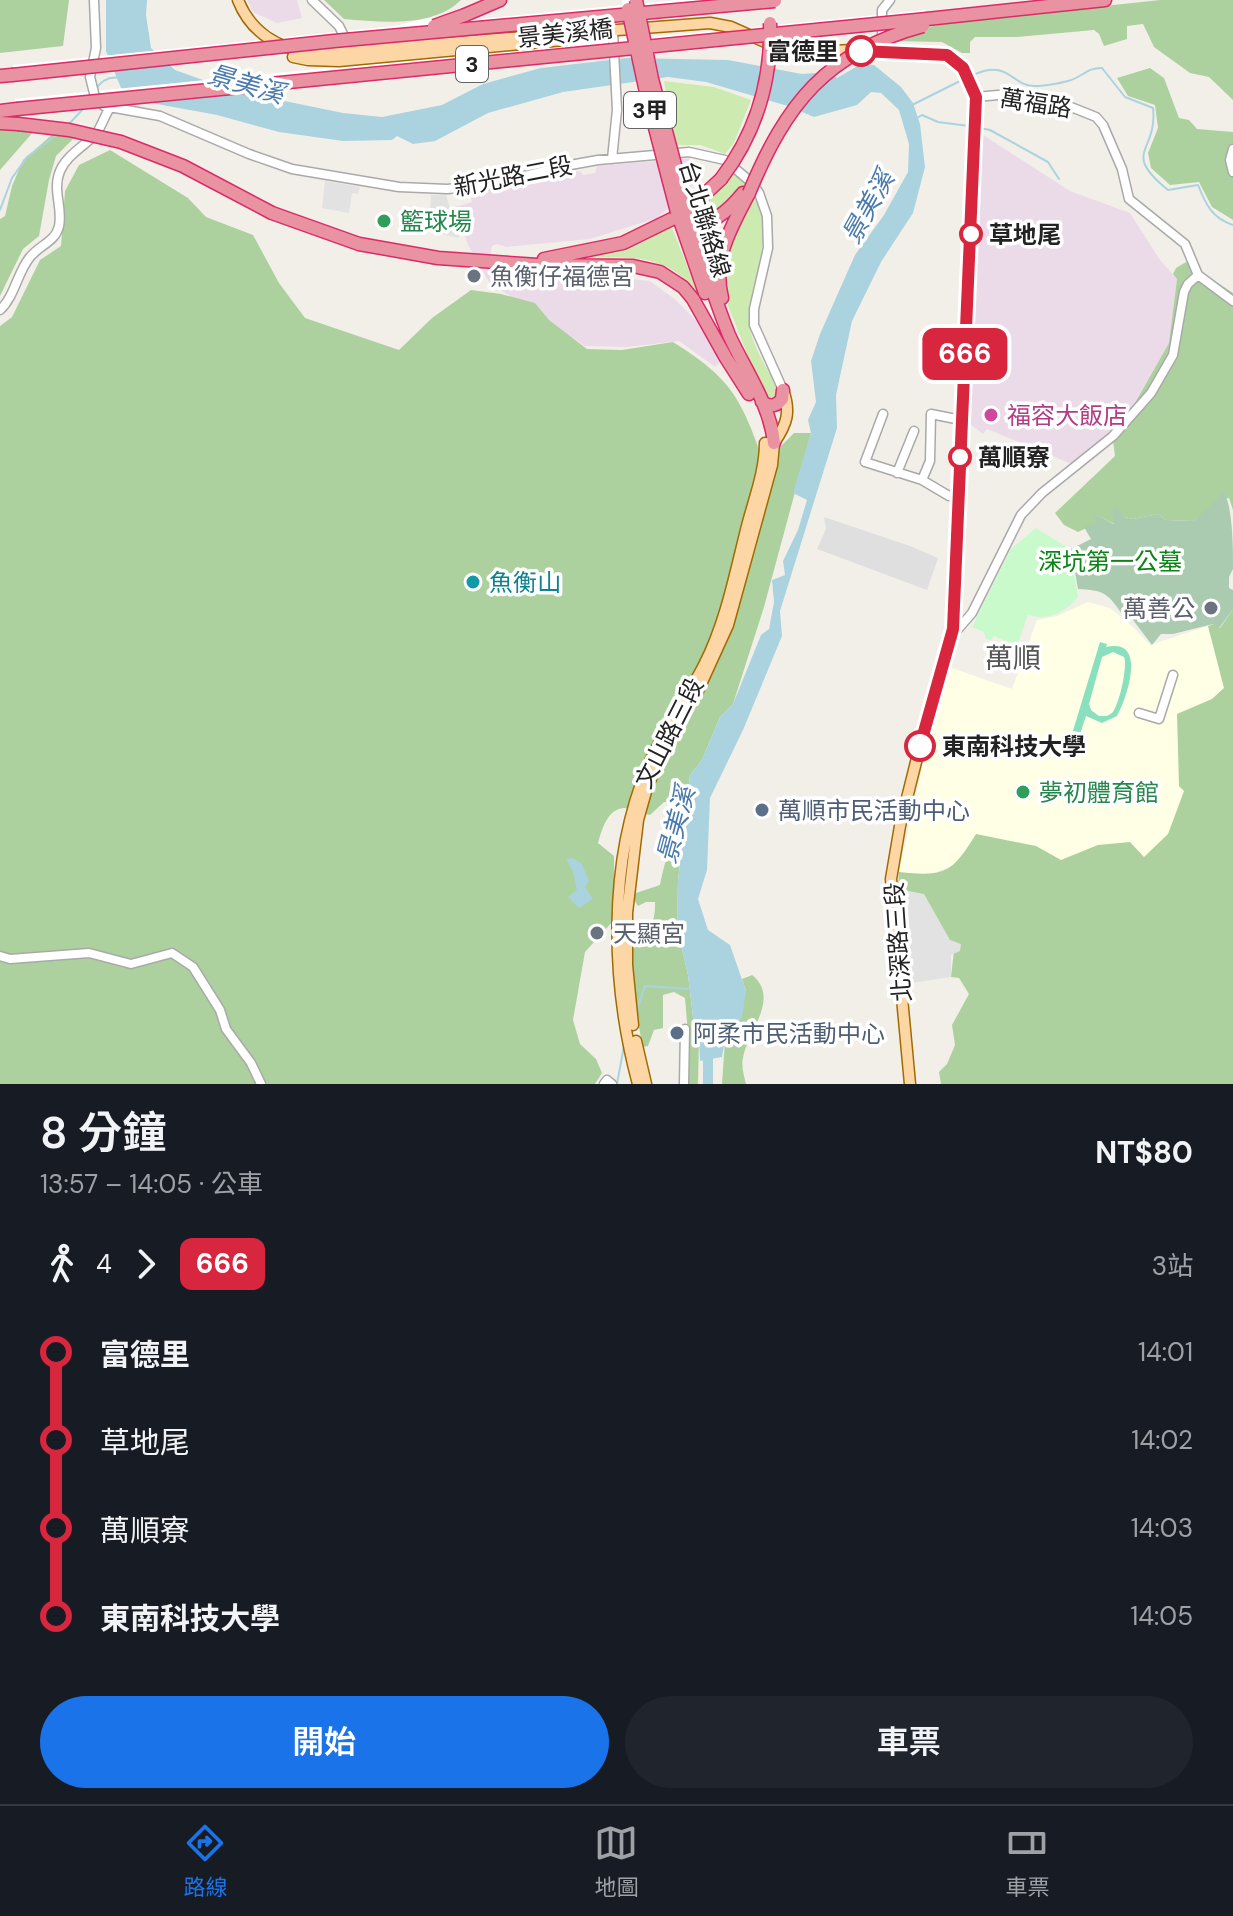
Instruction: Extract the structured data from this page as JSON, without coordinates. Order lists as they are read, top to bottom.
{
  "streets": {
    "highway": [
      "景美溪橋",
      "3",
      "3甲",
      "台北聯絡線"
    ],
    "main road": ["新光路二段", "文山路三段", "北深路三段"],
    "street": ["萬福路"]
  },
  "crossings": [
    ["景美溪橋", "3"],
    ["萬福路", "北深路三段"],
    ["新光路二段", "台北聯絡線"],
    ["新光路二段", "文山路三段"],
    ["台北聯絡線", "文山路三段"]
  ],
  "districts": ["萬順"],
  "water": ["景美溪"],
  "parks": ["深坑第一公墓"],
  "places": [
    "富德里",
    "籃球場",
    "草地尾",
    "魚衡仔福德宮",
    "福容大飯店",
    "萬順寮",
    "魚衡山",
    "萬善公",
    "東南科技大學",
    "夢初體育館",
    "萬順市民活動中心",
    "天顯宮",
    "阿柔市民活動中心"
  ],
  "lines": ["bus line 666"],
  "page": {
    "on_map": "666",
    "heading": ["8 分鐘", "13:57 – 14:05 · 公車", "NT$80"],
    "legs": ["4", "666", "3站"],
    "list": [
      {
        "name": "富德里",
        "value": "14:01"
      },
      {
        "name": "草地尾",
        "value": "14:02"
      },
      {
        "name": "萬順寮",
        "value": "14:03"
      },
      {
        "name": "東南科技大學",
        "value": "14:05"
      }
    ],
    "buttons": ["開始", "車票"],
    "tabs": ["路線", "地圖", "車票"]
  }
}
